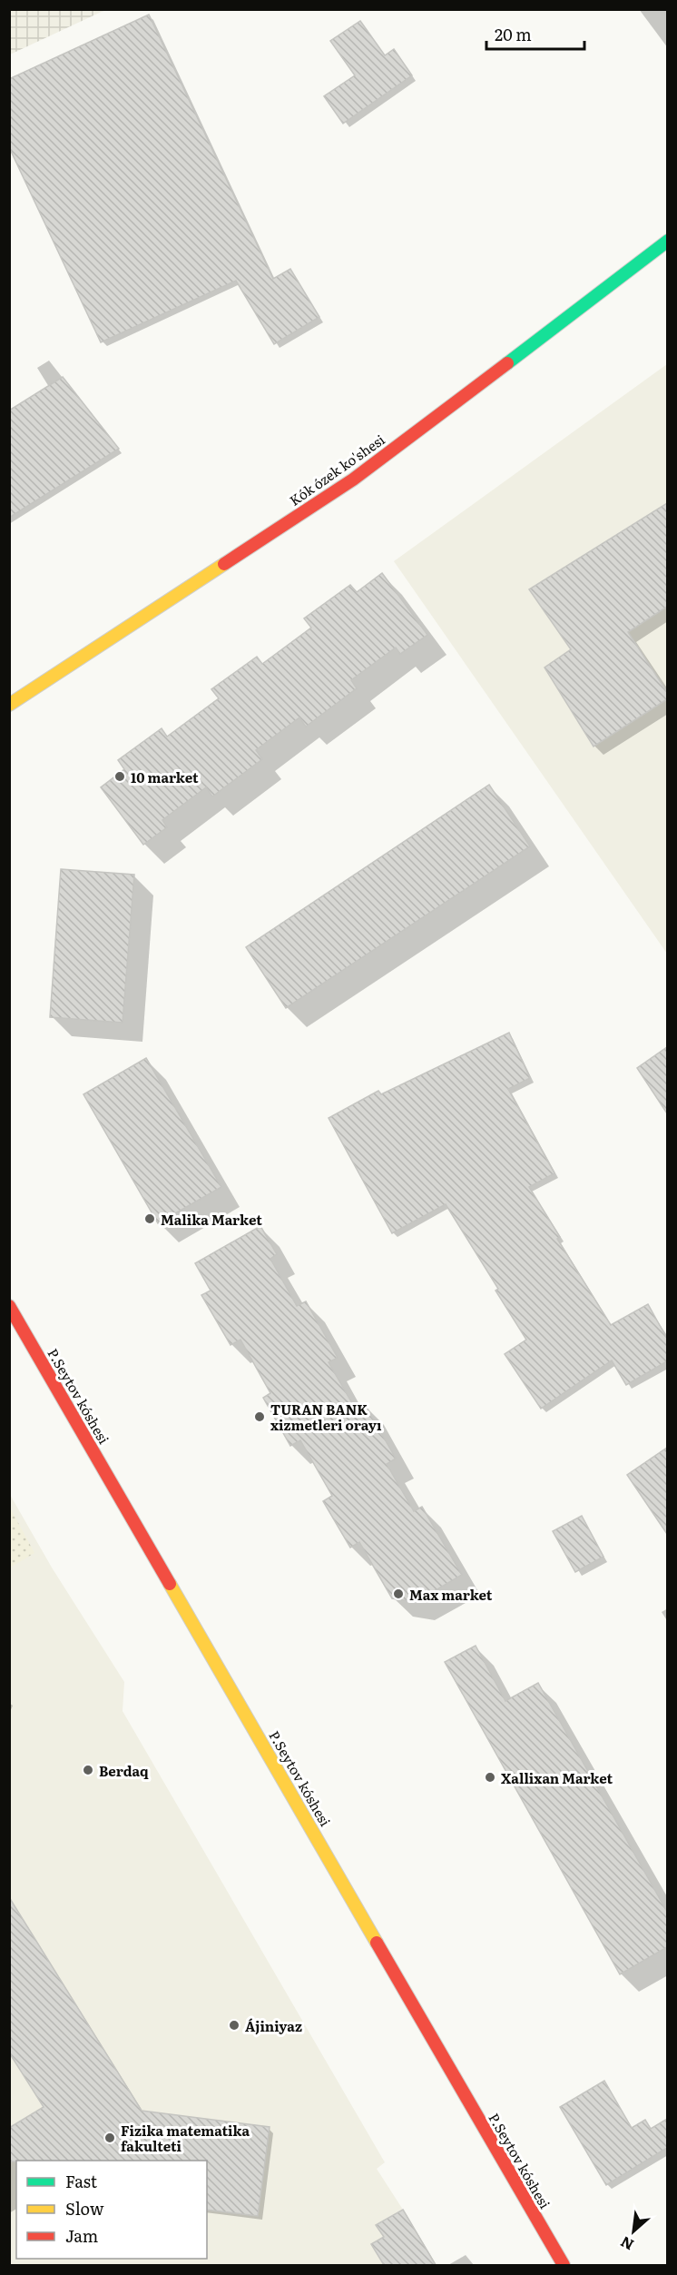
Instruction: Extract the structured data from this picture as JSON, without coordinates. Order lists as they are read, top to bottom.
{
  "streets": {
    "main road": ["Kók ózek ko'shesi", "P.Seytov kóshesi"]
  },
  "places": [
    "10 market",
    "Malika Market",
    "TURAN BANK xizmetleri orayı",
    "Max market",
    "Berdaq",
    "Xallixan Market",
    "Ájiniyaz",
    "Fizika matematika fakulteti"
  ],
  "legend": ["Fast", "Slow", "Jam"],
  "scale_bar": "20 m",
  "north": "bottom left"
}
